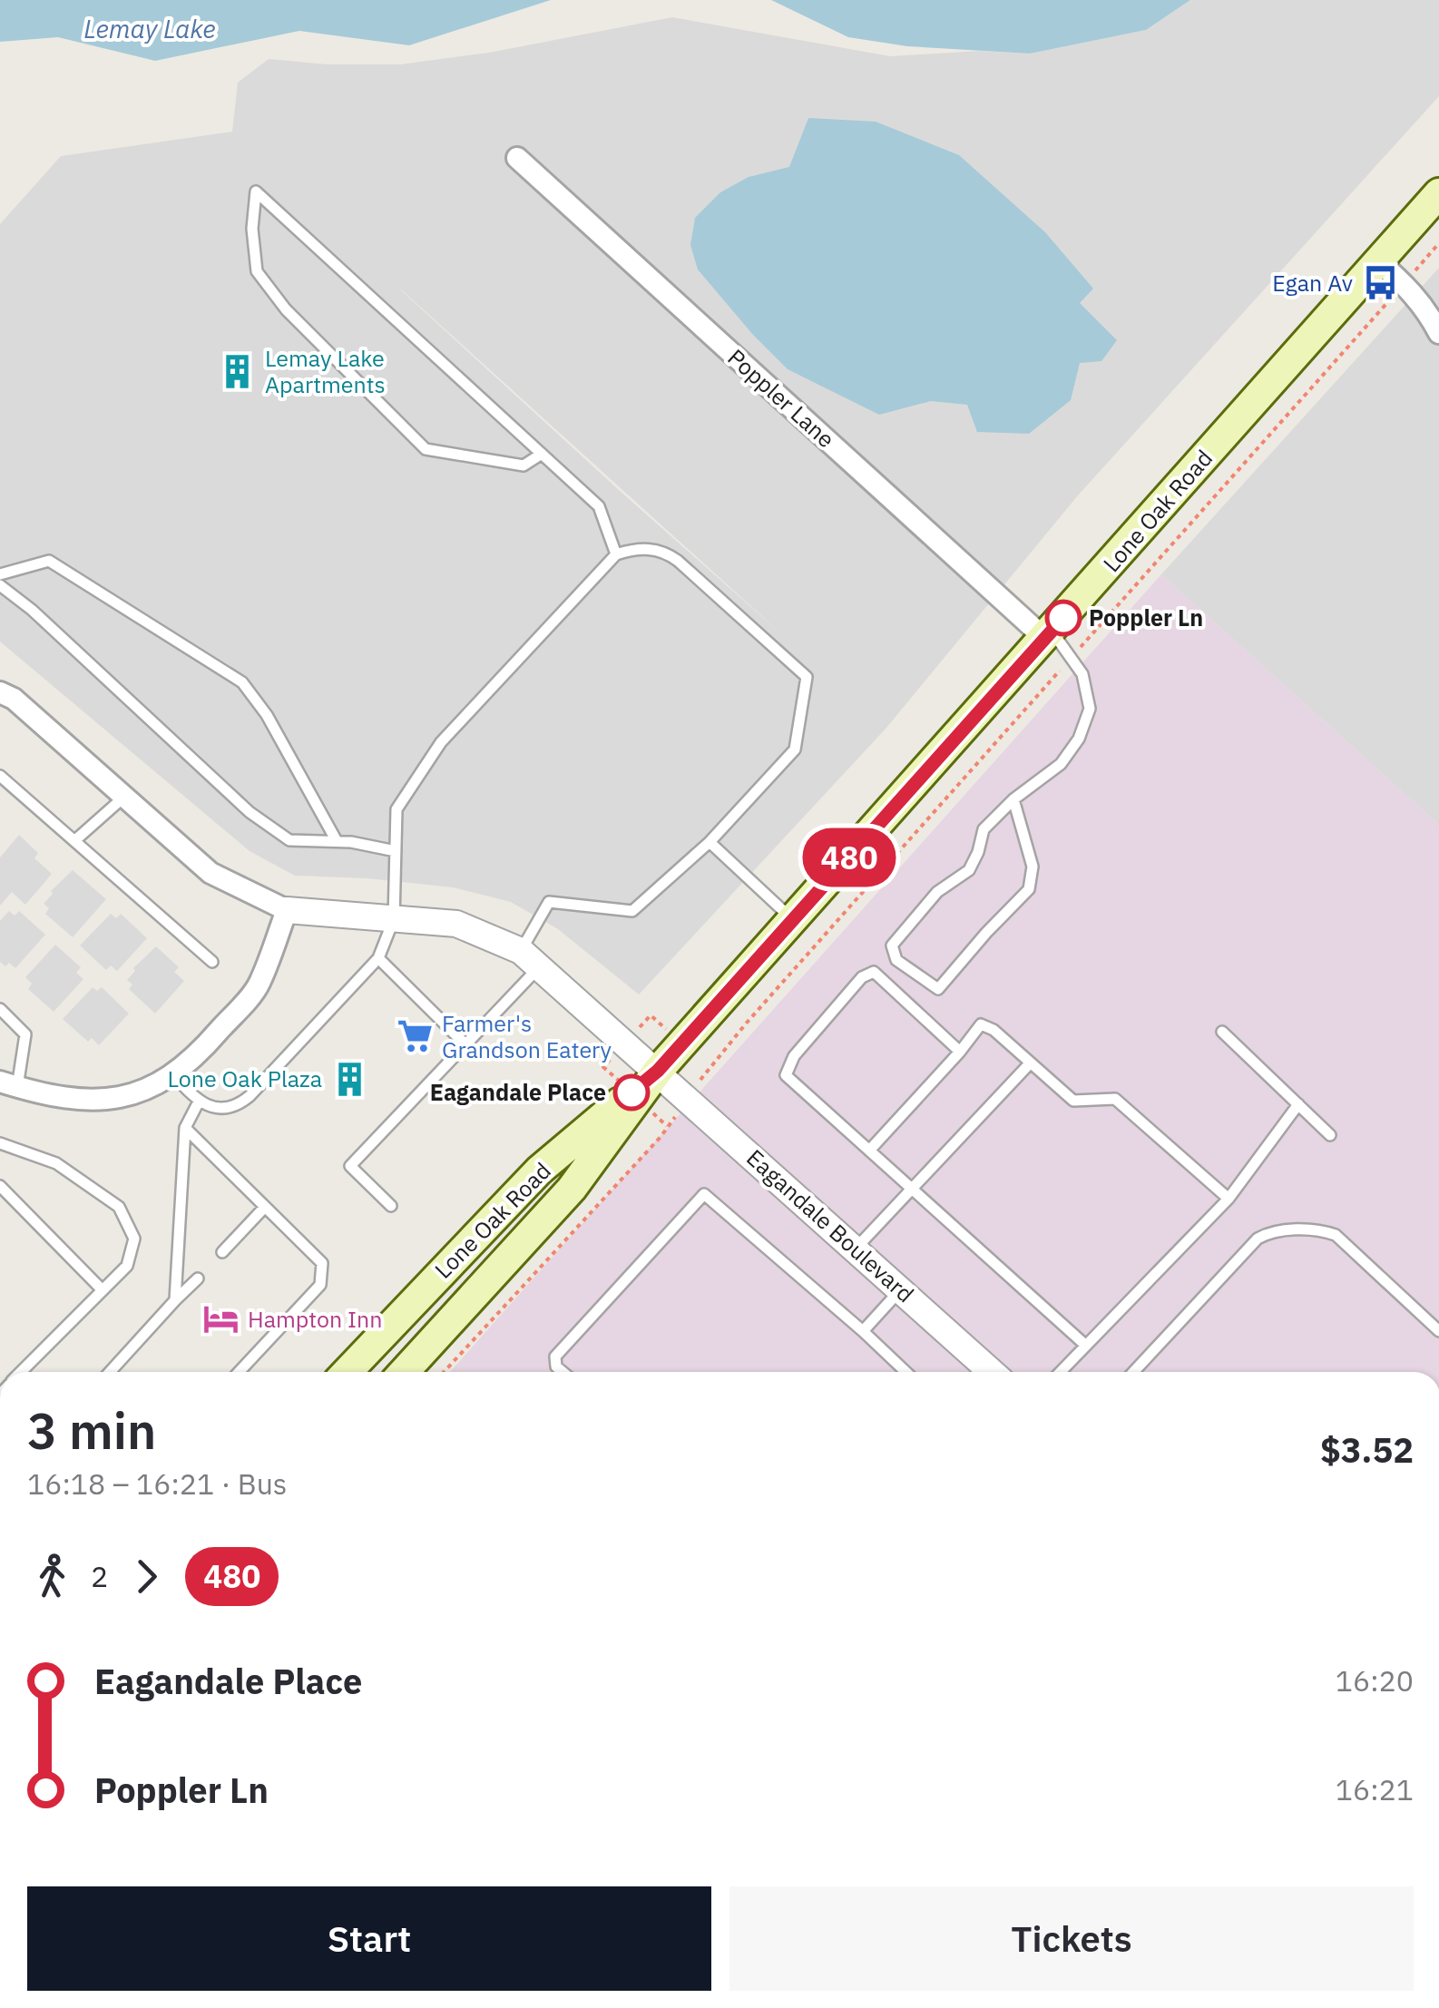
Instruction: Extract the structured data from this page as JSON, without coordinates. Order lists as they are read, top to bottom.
{
  "streets": {
    "main road": ["Lone Oak Road"],
    "street": ["Poppler Lane", "Eagandale Boulevard"]
  },
  "crossings": [
    ["Poppler Lane", "Lone Oak Road"],
    ["Lone Oak Road", "Eagandale Boulevard"]
  ],
  "water": ["Lemay Lake"],
  "places": {
    "bus stop": ["Egan Av"],
    "building": ["Lemay Lake Apartments", "Lone Oak Plaza"],
    "other": ["Poppler Ln", "Eagandale Place"],
    "supermarket": ["Farmer's Grandson Eatery"],
    "hotel": ["Hampton Inn"]
  },
  "lines": ["bus line 480"],
  "page": {
    "on_map": "480",
    "heading": ["3 min", "16:18 – 16:21 · Bus", "$3.52"],
    "legs": ["2", "480"],
    "list": [
      {
        "name": "Eagandale Place",
        "value": "16:20"
      },
      {
        "name": "Poppler Ln",
        "value": "16:21"
      }
    ],
    "buttons": ["Start", "Tickets"]
  }
}
